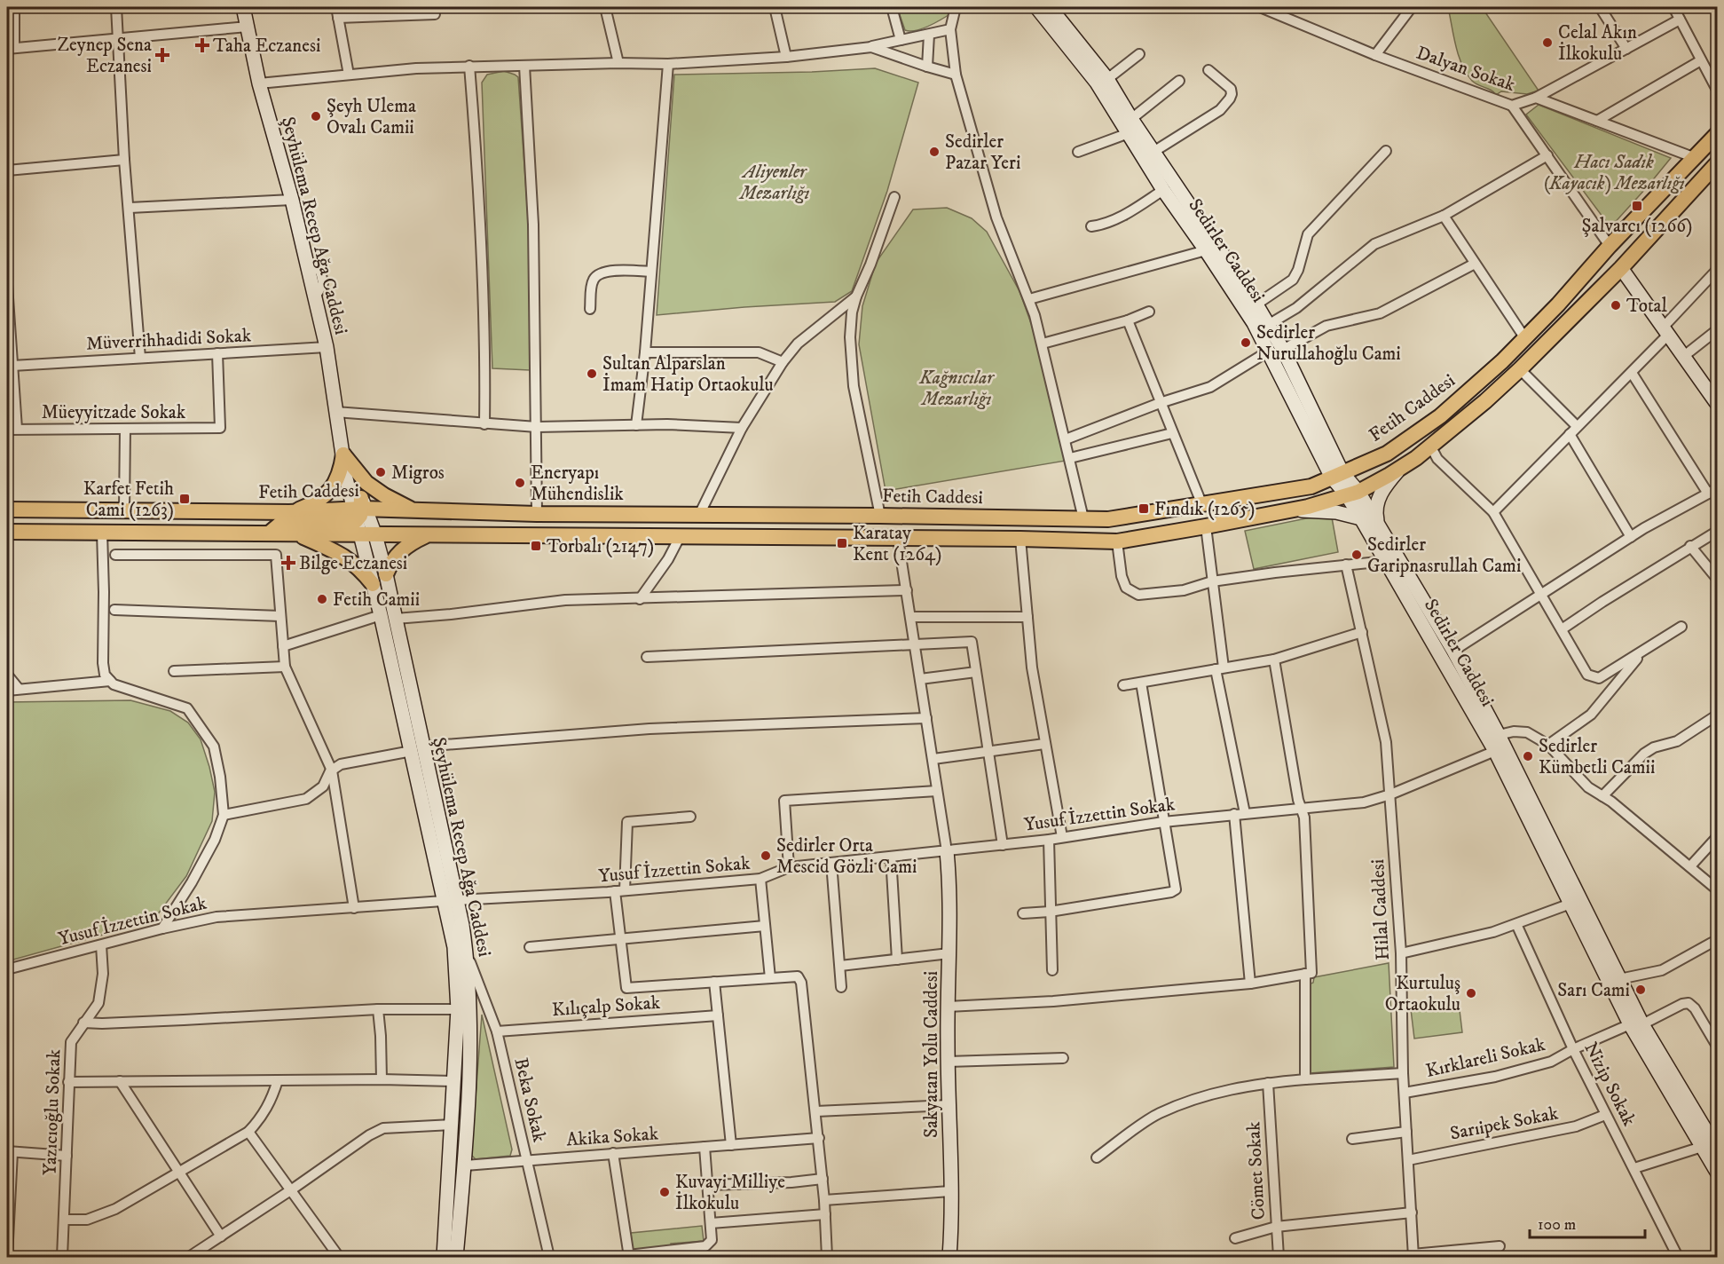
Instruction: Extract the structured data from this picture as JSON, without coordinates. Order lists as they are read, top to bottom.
{
  "streets": {
    "main road": [
      "Şeyhülema Recep Ağa Caddesi",
      "Sedirler Caddesi",
      "Fetih Caddesi",
      "Sakyatan Yolu Caddesi"
    ],
    "street": [
      "Dalyan Sokak",
      "Müverrihhadidi Sokak",
      "Müeyyitzade Sokak",
      "Yusuf İzzettin Sokak",
      "Hilal Caddesi",
      "Kılıçalp Sokak",
      "Kırklareli Sokak",
      "Nizip Sokak",
      "Beka Sokak",
      "Yazıcıoğlu Sokak",
      "Sarıipek Sokak",
      "Akika Sokak",
      "Cömet Sokak"
    ]
  },
  "crossings": [
    ["Dalyan Sokak", "Fetih Caddesi"],
    ["Şeyhülema Recep Ağa Caddesi", "Müverrihhadidi Sokak"],
    ["Şeyhülema Recep Ağa Caddesi", "Fetih Caddesi"],
    ["Şeyhülema Recep Ağa Caddesi", "Yusuf İzzettin Sokak"],
    ["Şeyhülema Recep Ağa Caddesi", "Beka Sokak"],
    ["Şeyhülema Recep Ağa Caddesi", "Akika Sokak"],
    ["Sedirler Caddesi", "Fetih Caddesi"],
    ["Sedirler Caddesi", "Yusuf İzzettin Sokak"],
    ["Sedirler Caddesi", "Kırklareli Sokak"],
    ["Müverrihhadidi Sokak", "Müeyyitzade Sokak"],
    ["Yusuf İzzettin Sokak", "Hilal Caddesi"],
    ["Yusuf İzzettin Sokak", "Sakyatan Yolu Caddesi"],
    ["Yusuf İzzettin Sokak", "Yazıcıoğlu Sokak"],
    ["Hilal Caddesi", "Kırklareli Sokak"],
    ["Hilal Caddesi", "Sarıipek Sokak"],
    ["Kılıçalp Sokak", "Beka Sokak"],
    ["Kırklareli Sokak", "Nizip Sokak"],
    ["Nizip Sokak", "Sarıipek Sokak"],
    ["Beka Sokak", "Akika Sokak"]
  ],
  "parks": ["Hacı Sadık (Kayacık) Mezarlığı", "Aliyenler Mezarlığı", "Kağnıcılar Mezarlığı"],
  "places": {
    "other": [
      "Celal Akın İlkokulu",
      "Şeyh Ulema Ovalı Camii",
      "Sedirler Pazar Yeri",
      "Total",
      "Sedirler Nurullahoğlu Cami",
      "Sultan Alparslan İmam Hatip Ortaokulu",
      "Migros",
      "Eneryapı Mühendislik",
      "Sedirler Garipnasrullah Cami",
      "Fetih Camii",
      "Sedirler Kümbetli Camii",
      "Sedirler Orta Mescid Gözli Cami",
      "Sarı Cami",
      "Kurtuluş Ortaokulu",
      "Kuvayi Milliye İlkokulu"
    ],
    "health": ["Taha Eczanesi", "Zeynep Sena Eczanesi", "Bilge Eczanesi"],
    "transit": [
      "Şalvarcı (1266)",
      "Karfet Fetih Cami (1263)",
      "Fındık (1265)",
      "Karatay Kent (1264)",
      "Torbalı (2147)"
    ]
  },
  "scale_bar": "100 m"
}
